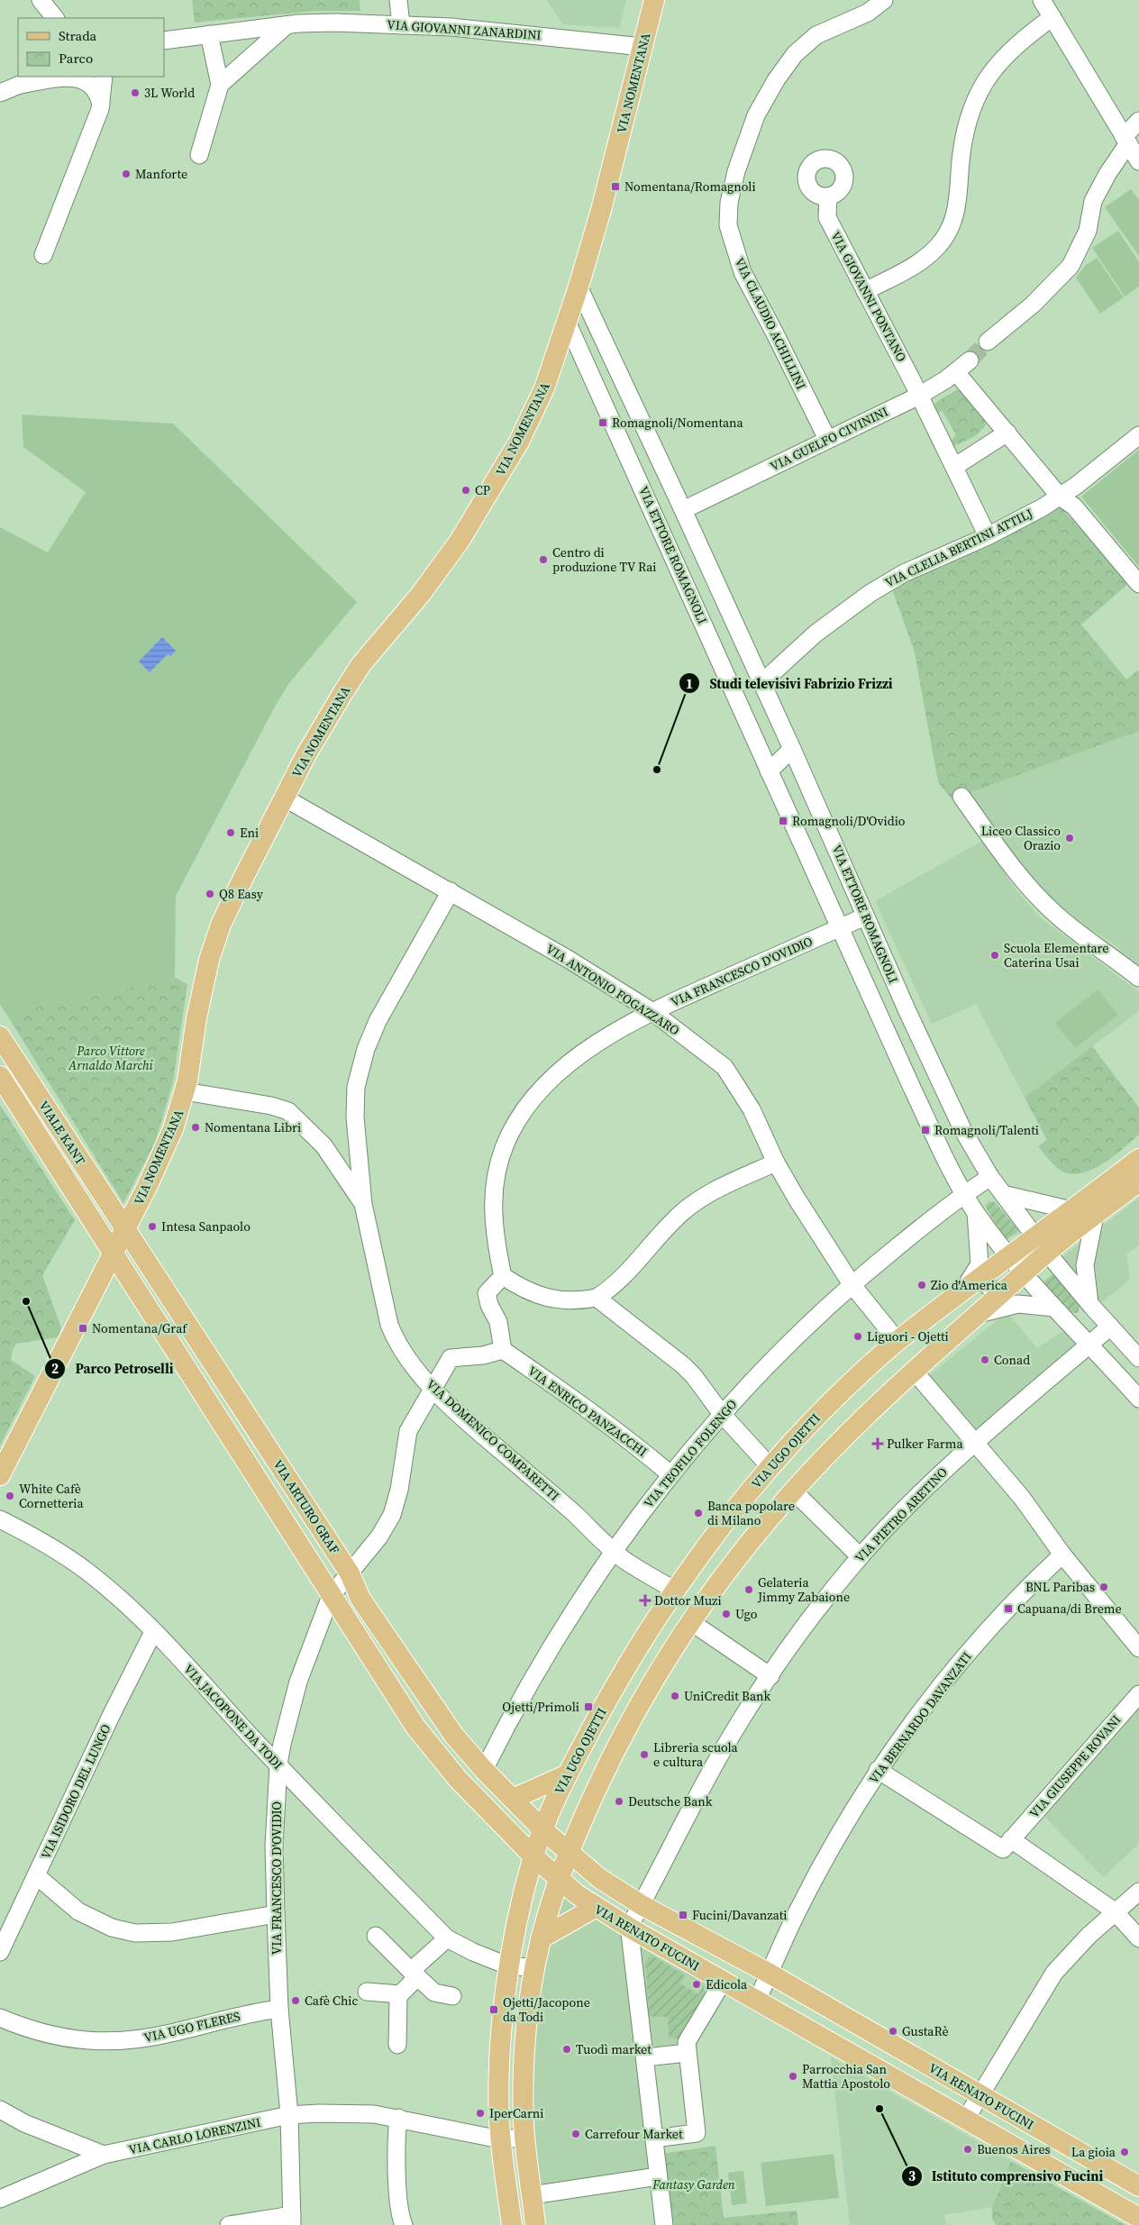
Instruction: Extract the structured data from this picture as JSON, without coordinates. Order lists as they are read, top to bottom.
{
  "streets": {
    "main road": [
      "VIA NOMENTANA",
      "VIALE KANT",
      "VIA UGO OJETTI",
      "VIA ARTURO GRAF",
      "VIA RENATO FUCINI"
    ],
    "street": [
      "VIA GIOVANNI ZANARDINI",
      "VIA GIOVANNI PONTANO",
      "VIA CLAUDIO ACHILLINI",
      "VIA GUELFO CIVININI",
      "VIA CLELIA BERTINI ATTILJ",
      "VIA ETTORE ROMAGNOLI",
      "VIA FRANCESCO D'OVIDIO",
      "VIA ANTONIO FOGAZZARO",
      "VIA ENRICO PANZACCHI",
      "VIA DOMENICO COMPARETTI",
      "VIA TEOFILO FOLENGO",
      "VIA PIETRO ARETINO",
      "VIA JACOPONE DA TODI",
      "VIA BERNARDO DAVANZATI",
      "VIA GIUSEPPE ROVANI",
      "VIA ISIDORO DEL LUNGO",
      "VIA UGO FLERES",
      "VIA CARLO LORENZINI"
    ]
  },
  "crossings": [
    ["VIA GIOVANNI ZANARDINI", "VIA NOMENTANA"],
    ["VIA NOMENTANA", "VIA ETTORE ROMAGNOLI"],
    ["VIA NOMENTANA", "VIA ANTONIO FOGAZZARO"],
    ["VIA NOMENTANA", "VIALE KANT"],
    ["VIA NOMENTANA", "VIA ARTURO GRAF"],
    ["VIA GIOVANNI PONTANO", "VIA GUELFO CIVININI"],
    ["VIA GIOVANNI PONTANO", "VIA CLELIA BERTINI ATTILJ"],
    ["VIA CLAUDIO ACHILLINI", "VIA GUELFO CIVININI"],
    ["VIA GUELFO CIVININI", "VIA ETTORE ROMAGNOLI"],
    ["VIA CLELIA BERTINI ATTILJ", "VIA ETTORE ROMAGNOLI"],
    ["VIA ETTORE ROMAGNOLI", "VIA FRANCESCO D'OVIDIO"],
    ["VIA ETTORE ROMAGNOLI", "VIA UGO OJETTI"],
    ["VIA ETTORE ROMAGNOLI", "VIA TEOFILO FOLENGO"],
    ["VIA ETTORE ROMAGNOLI", "VIA PIETRO ARETINO"],
    ["VIA FRANCESCO D'OVIDIO", "VIA ANTONIO FOGAZZARO"],
    ["VIA FRANCESCO D'OVIDIO", "VIA ENRICO PANZACCHI"],
    ["VIA FRANCESCO D'OVIDIO", "VIA DOMENICO COMPARETTI"],
    ["VIA FRANCESCO D'OVIDIO", "VIA ARTURO GRAF"],
    ["VIA FRANCESCO D'OVIDIO", "VIA JACOPONE DA TODI"],
    ["VIA FRANCESCO D'OVIDIO", "VIA UGO FLERES"],
    ["VIA FRANCESCO D'OVIDIO", "VIA CARLO LORENZINI"],
    ["VIA ANTONIO FOGAZZARO", "VIA DOMENICO COMPARETTI"],
    ["VIA ANTONIO FOGAZZARO", "VIA UGO OJETTI"],
    ["VIA ANTONIO FOGAZZARO", "VIA TEOFILO FOLENGO"],
    ["VIALE KANT", "VIA ARTURO GRAF"],
    ["VIA ENRICO PANZACCHI", "VIA TEOFILO FOLENGO"],
    ["VIA DOMENICO COMPARETTI", "VIA UGO OJETTI"],
    ["VIA DOMENICO COMPARETTI", "VIA TEOFILO FOLENGO"],
    ["VIA UGO OJETTI", "VIA ARTURO GRAF"],
    ["VIA UGO OJETTI", "VIA RENATO FUCINI"],
    ["VIA TEOFILO FOLENGO", "VIA ARTURO GRAF"],
    ["VIA ARTURO GRAF", "VIA RENATO FUCINI"],
    ["VIA PIETRO ARETINO", "VIA RENATO FUCINI"],
    ["VIA JACOPONE DA TODI", "VIA ISIDORO DEL LUNGO"],
    ["VIA BERNARDO DAVANZATI", "VIA RENATO FUCINI"]
  ],
  "parks": ["Parco Vittore Arnaldo Marchi", "Fantasy Garden"],
  "places": {
    "other": [
      "3L World",
      "Manforte",
      "CP",
      "Centro di produzione TV Rai",
      "Studi televisivi Fabrizio Frizzi",
      "Eni",
      "Liceo Classico Orazio",
      "Q8 Easy",
      "Scuola Elementare Caterina Usai",
      "Nomentana Libri",
      "Intesa Sanpaolo",
      "Zio d'America",
      "Parco Petroselli",
      "Liguori - Ojetti",
      "Conad",
      "White Cafè Cornetteria",
      "Banca popolare di Milano",
      "BNL Paribas",
      "Gelateria Jimmy Zabaione",
      "Ugo",
      "UniCredit Bank",
      "Libreria scuola e cultura",
      "Deutsche Bank",
      "Edicola",
      "Cafè Chic",
      "GustaRè",
      "Tuodì market",
      "Parrocchia San Mattia Apostolo",
      "Istituto comprensivo Fucini",
      "IperCarni",
      "Carrefour Market",
      "Buenos Aires",
      "La gioia"
    ],
    "transit": [
      "Nomentana/Romagnoli",
      "Romagnoli/Nomentana",
      "Romagnoli/D'Ovidio",
      "Romagnoli/Talenti",
      "Nomentana/Graf",
      "Capuana/di Breme",
      "Ojetti/Primoli",
      "Fucini/Davanzati",
      "Ojetti/Jacopone da Todi"
    ],
    "health": ["Pulker Farma", "Dottor Muzi"]
  },
  "legend": ["Strada", "Parco"]
}
